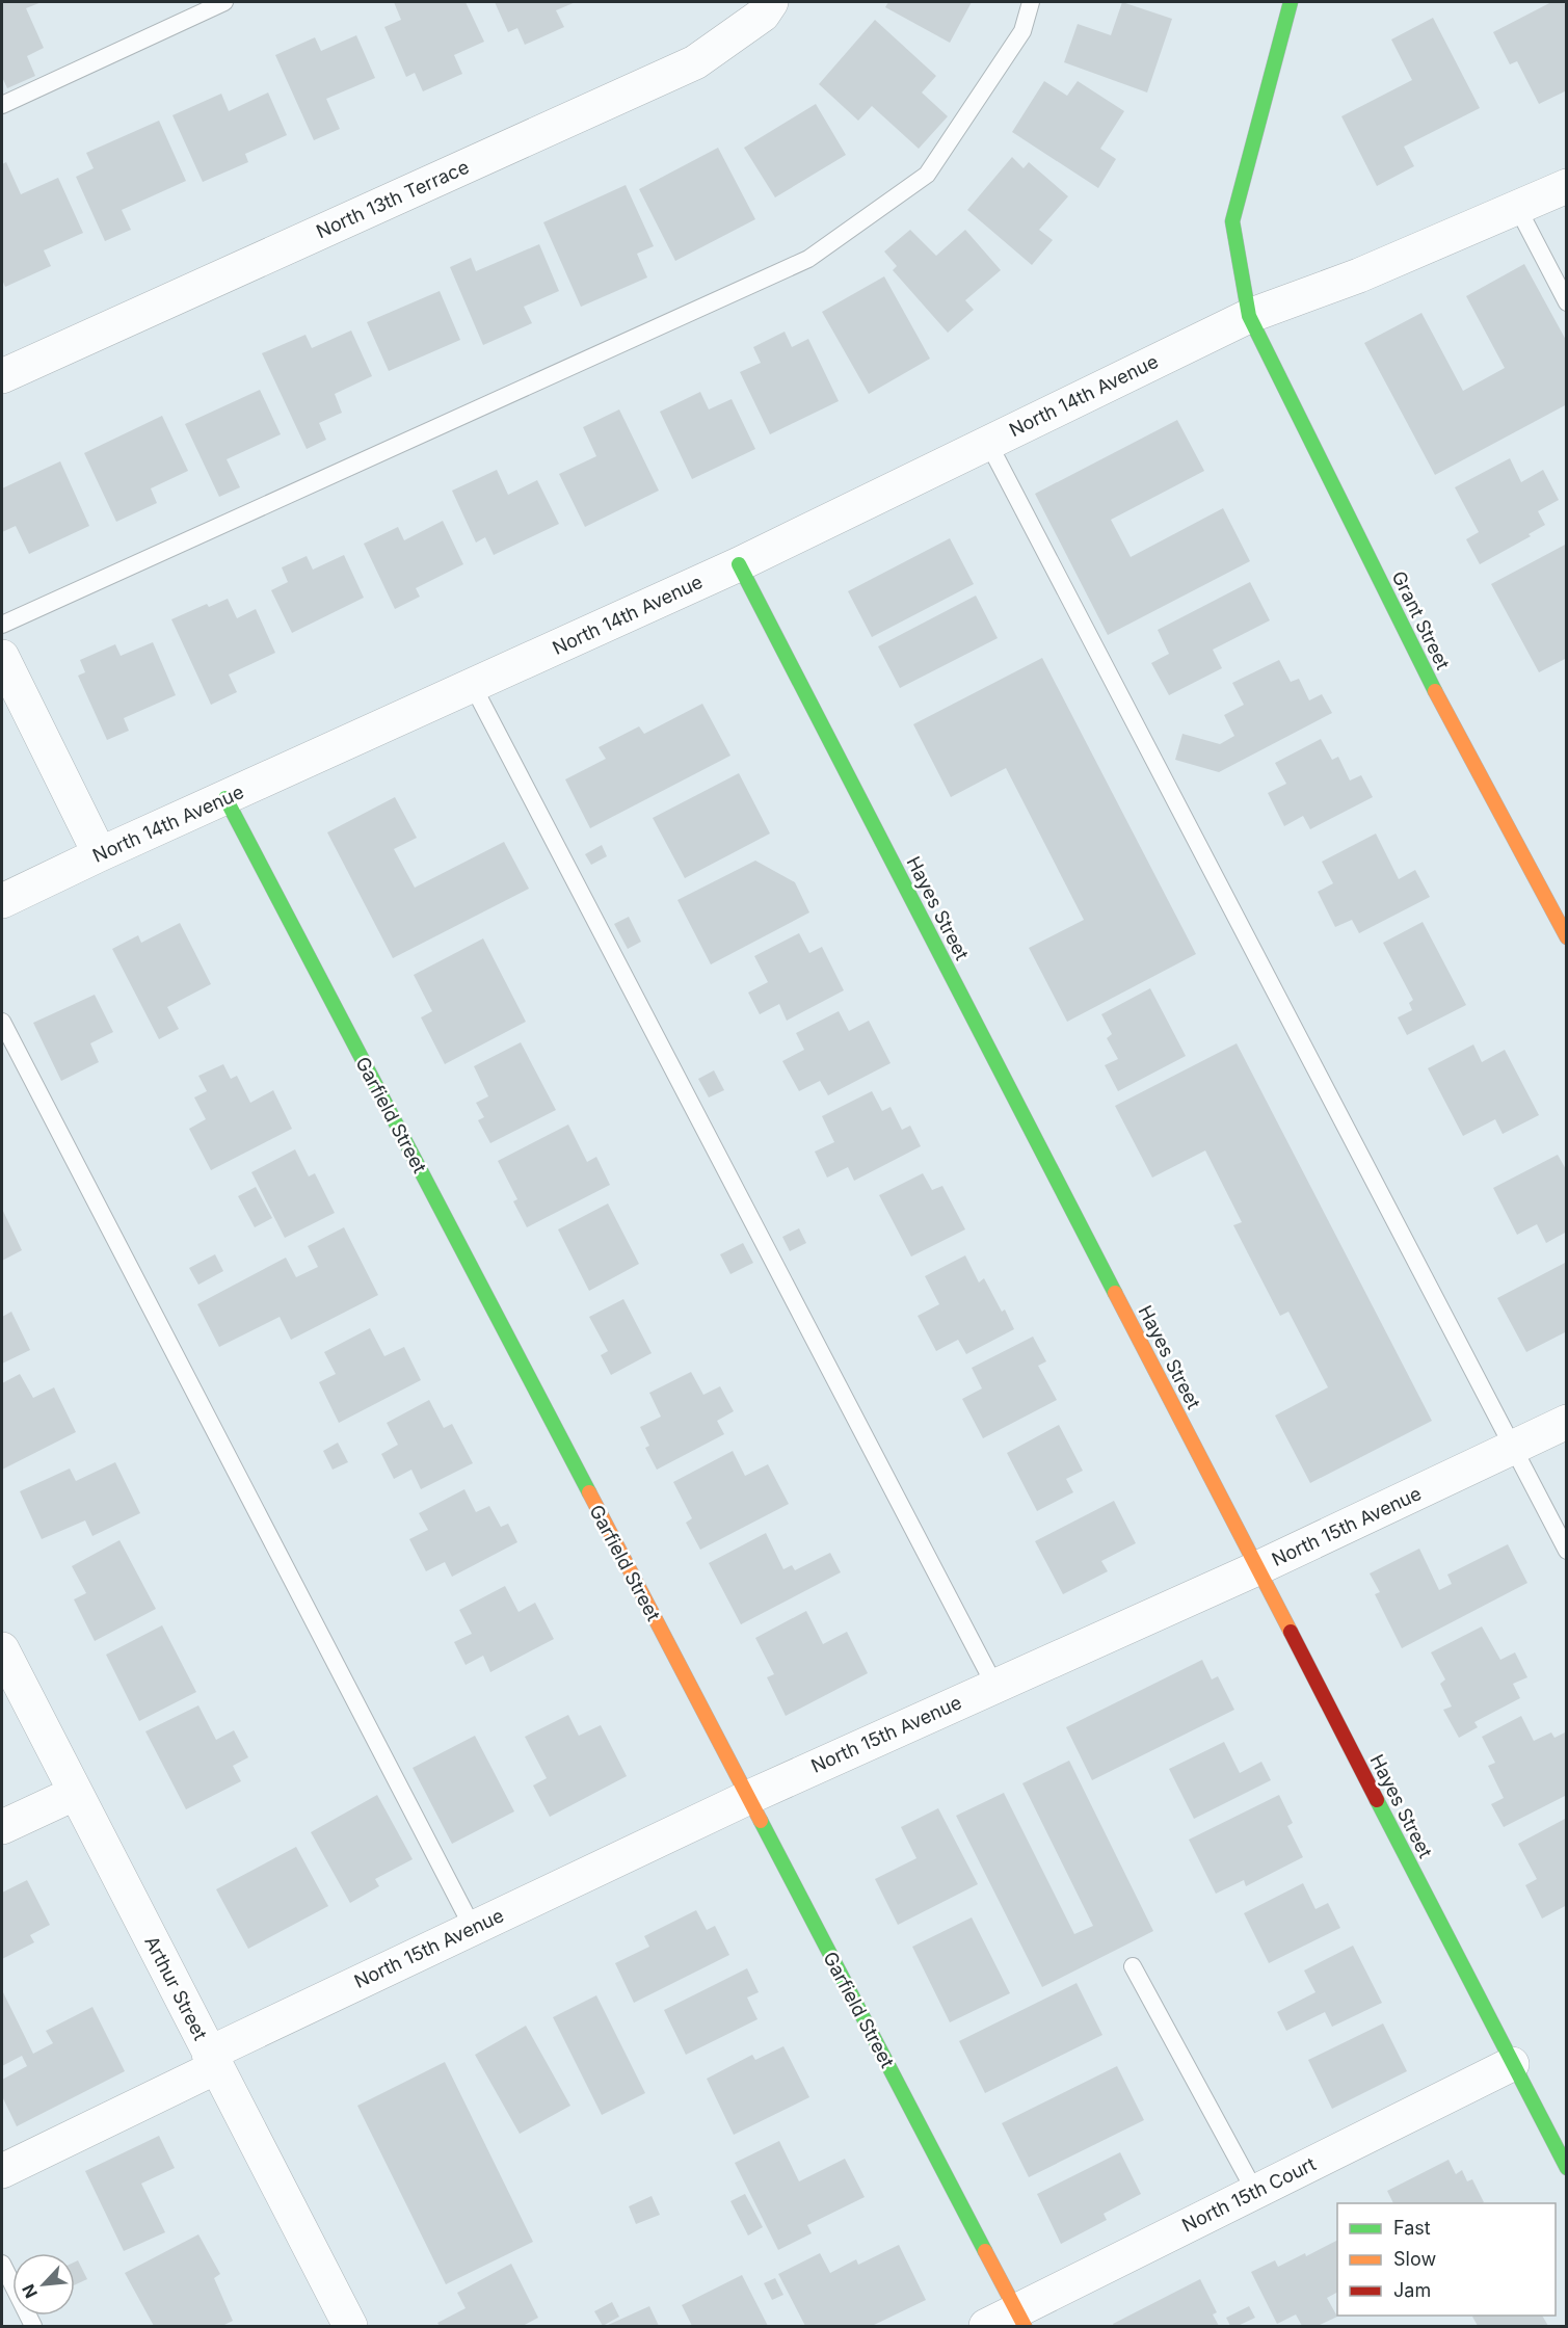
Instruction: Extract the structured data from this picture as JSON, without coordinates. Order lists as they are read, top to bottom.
{
  "streets": {
    "street": [
      "North 13th Terrace",
      "North 14th Avenue",
      "Grant Street",
      "Hayes Street",
      "Garfield Street",
      "North 15th Avenue",
      "Arthur Street",
      "North 15th Court"
    ]
  },
  "crossings": [
    ["North 14th Avenue", "Grant Street"],
    ["North 14th Avenue", "Hayes Street"],
    ["North 14th Avenue", "Garfield Street"],
    ["Hayes Street", "North 15th Avenue"],
    ["Hayes Street", "North 15th Court"],
    ["Garfield Street", "North 15th Avenue"],
    ["Garfield Street", "North 15th Court"],
    ["North 15th Avenue", "Arthur Street"]
  ],
  "legend": ["Fast", "Slow", "Jam"],
  "north": "bottom left"
}
